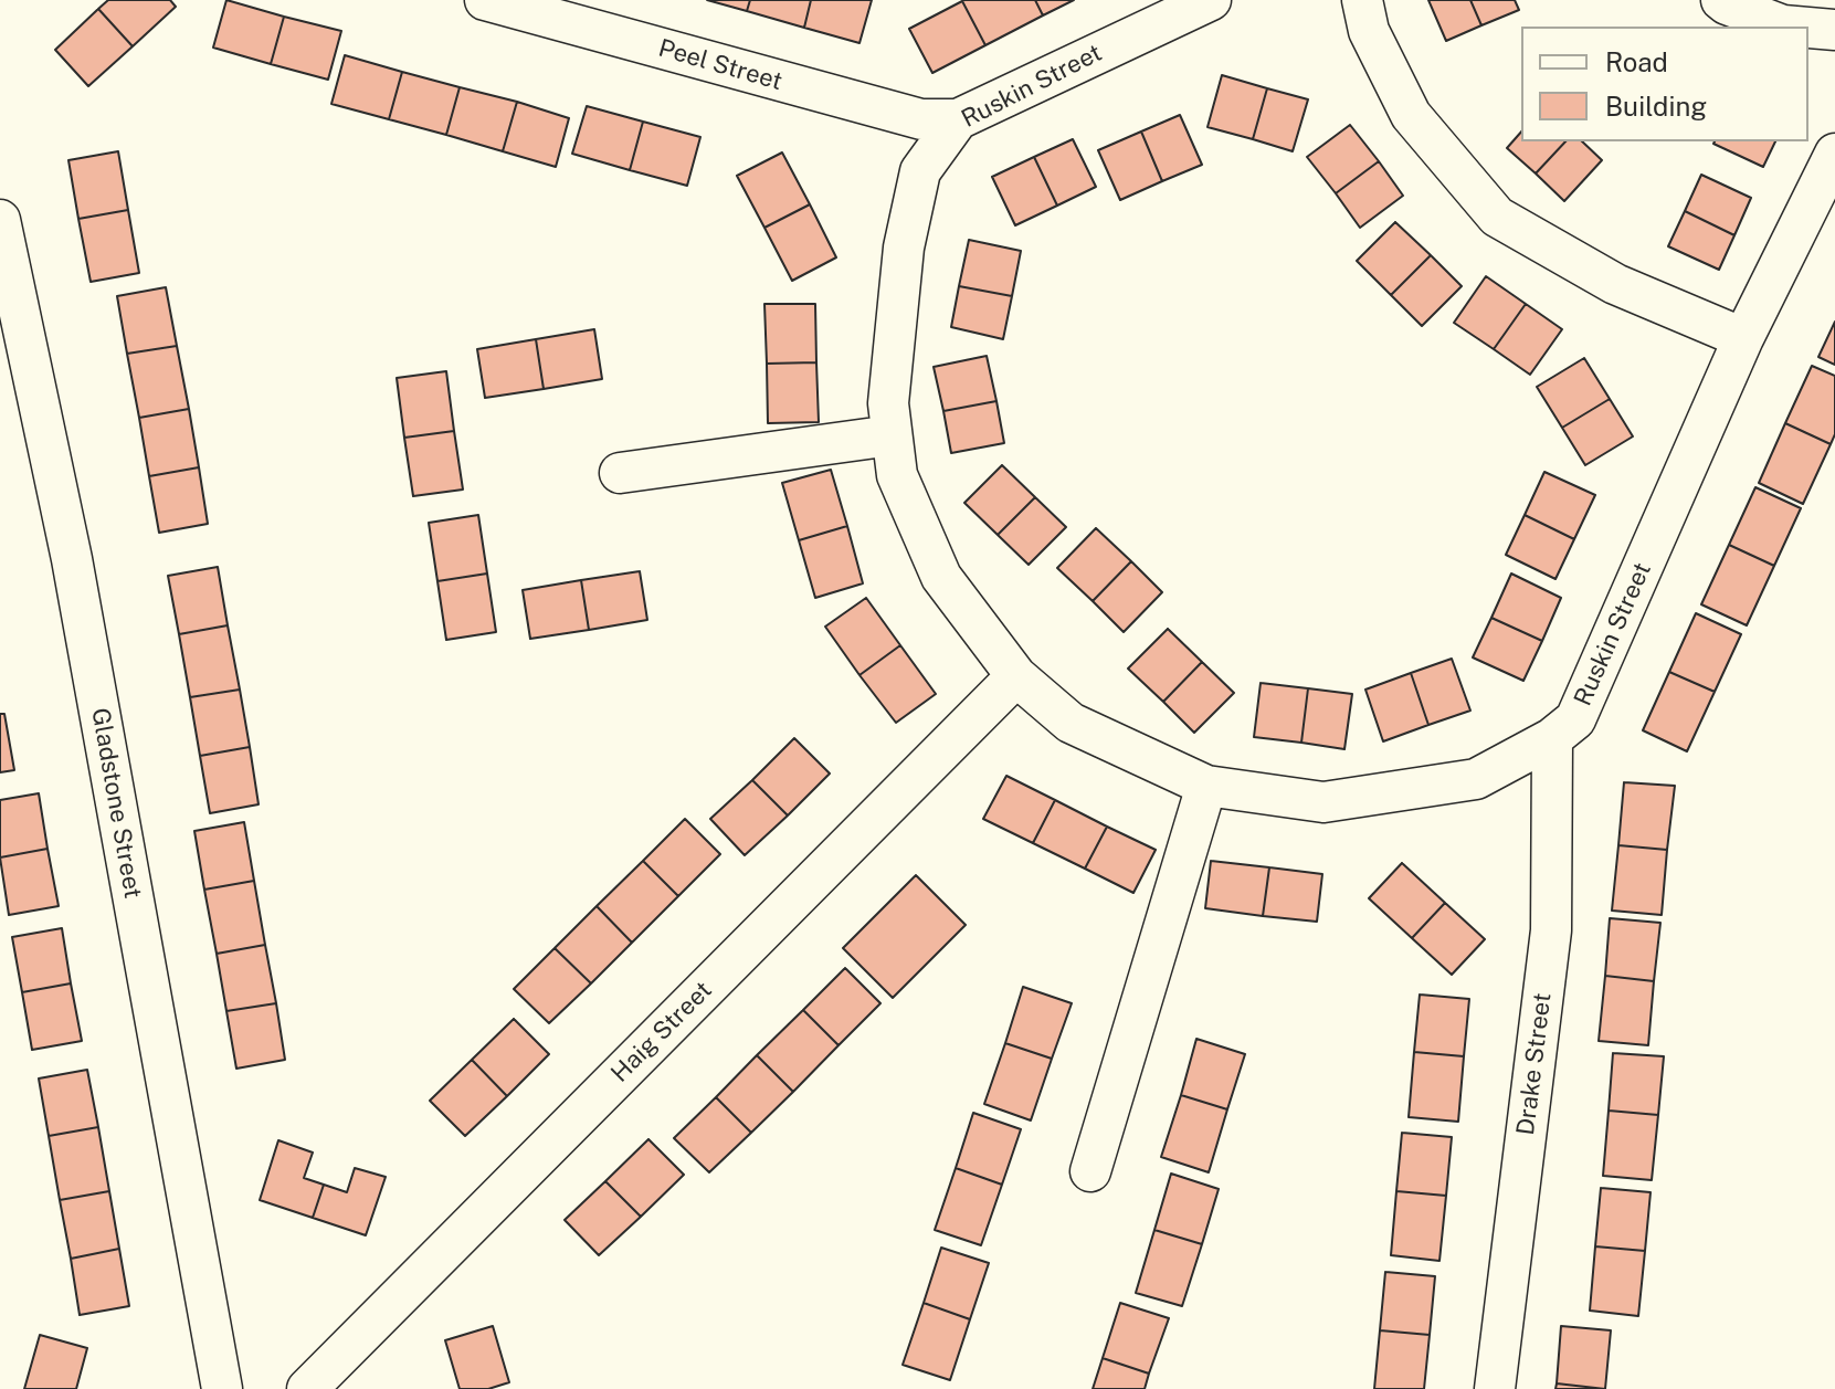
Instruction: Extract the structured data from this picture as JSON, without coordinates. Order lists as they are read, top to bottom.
{
  "streets": {
    "street": [
      "Peel Street",
      "Ruskin Street",
      "Gladstone Street",
      "Haig Street",
      "Drake Street"
    ]
  },
  "crossings": [
    ["Peel Street", "Ruskin Street"],
    ["Ruskin Street", "Haig Street"],
    ["Ruskin Street", "Drake Street"]
  ],
  "legend": ["Road", "Building"]
}
